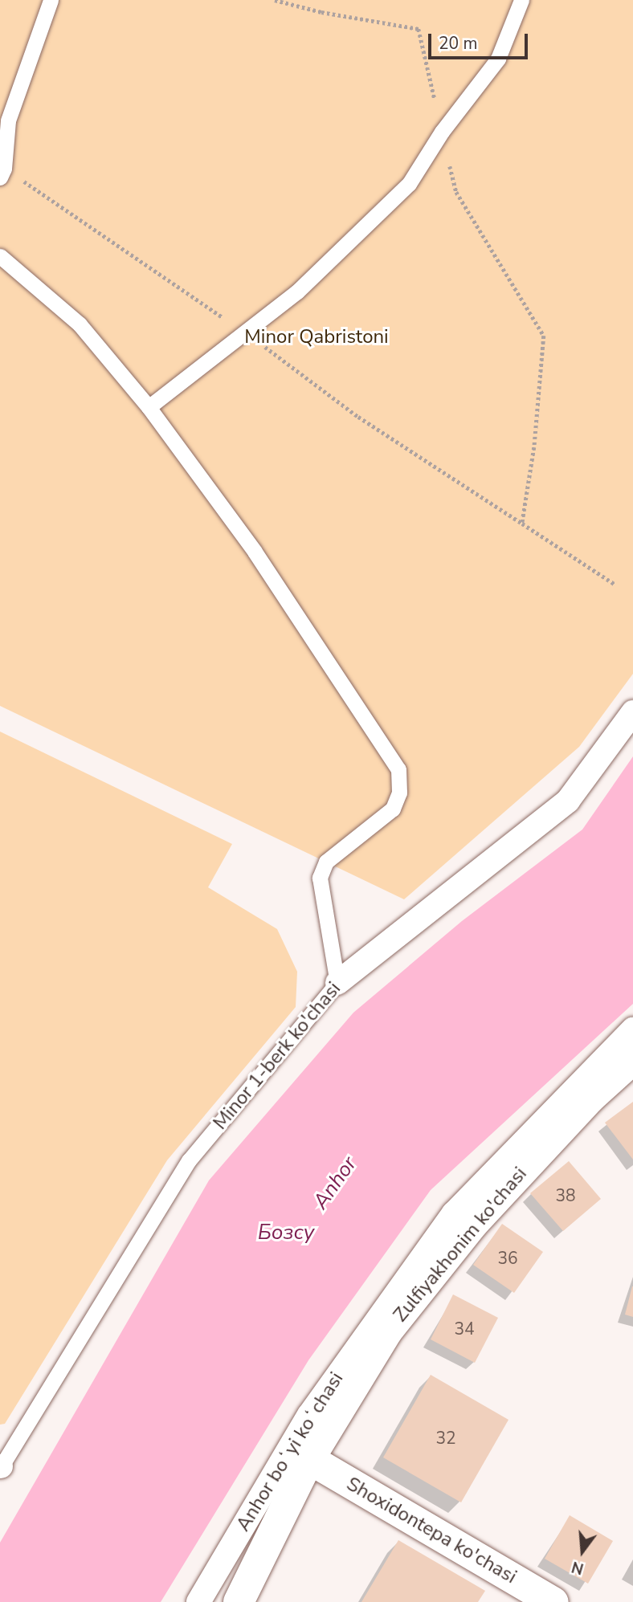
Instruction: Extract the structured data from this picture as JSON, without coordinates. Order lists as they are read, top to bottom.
{
  "streets": {
    "street": [
      "Minor 1-berk ko'chasi",
      "Zulfiyakhonim ko'chasi",
      "Anhor boʻyi koʻchasi",
      "Shoxidontepa ko'chasi"
    ]
  },
  "crossings": [
    ["Zulfiyakhonim ko'chasi", "Shoxidontepa ko'chasi"]
  ],
  "water": ["Anhor", "Бозсу"],
  "parks": ["Minor Qabristoni"],
  "house_numbers": [
    "38",
    "36",
    "34",
    "32"
  ],
  "scale_bar": "20 m",
  "north": "bottom"
}
